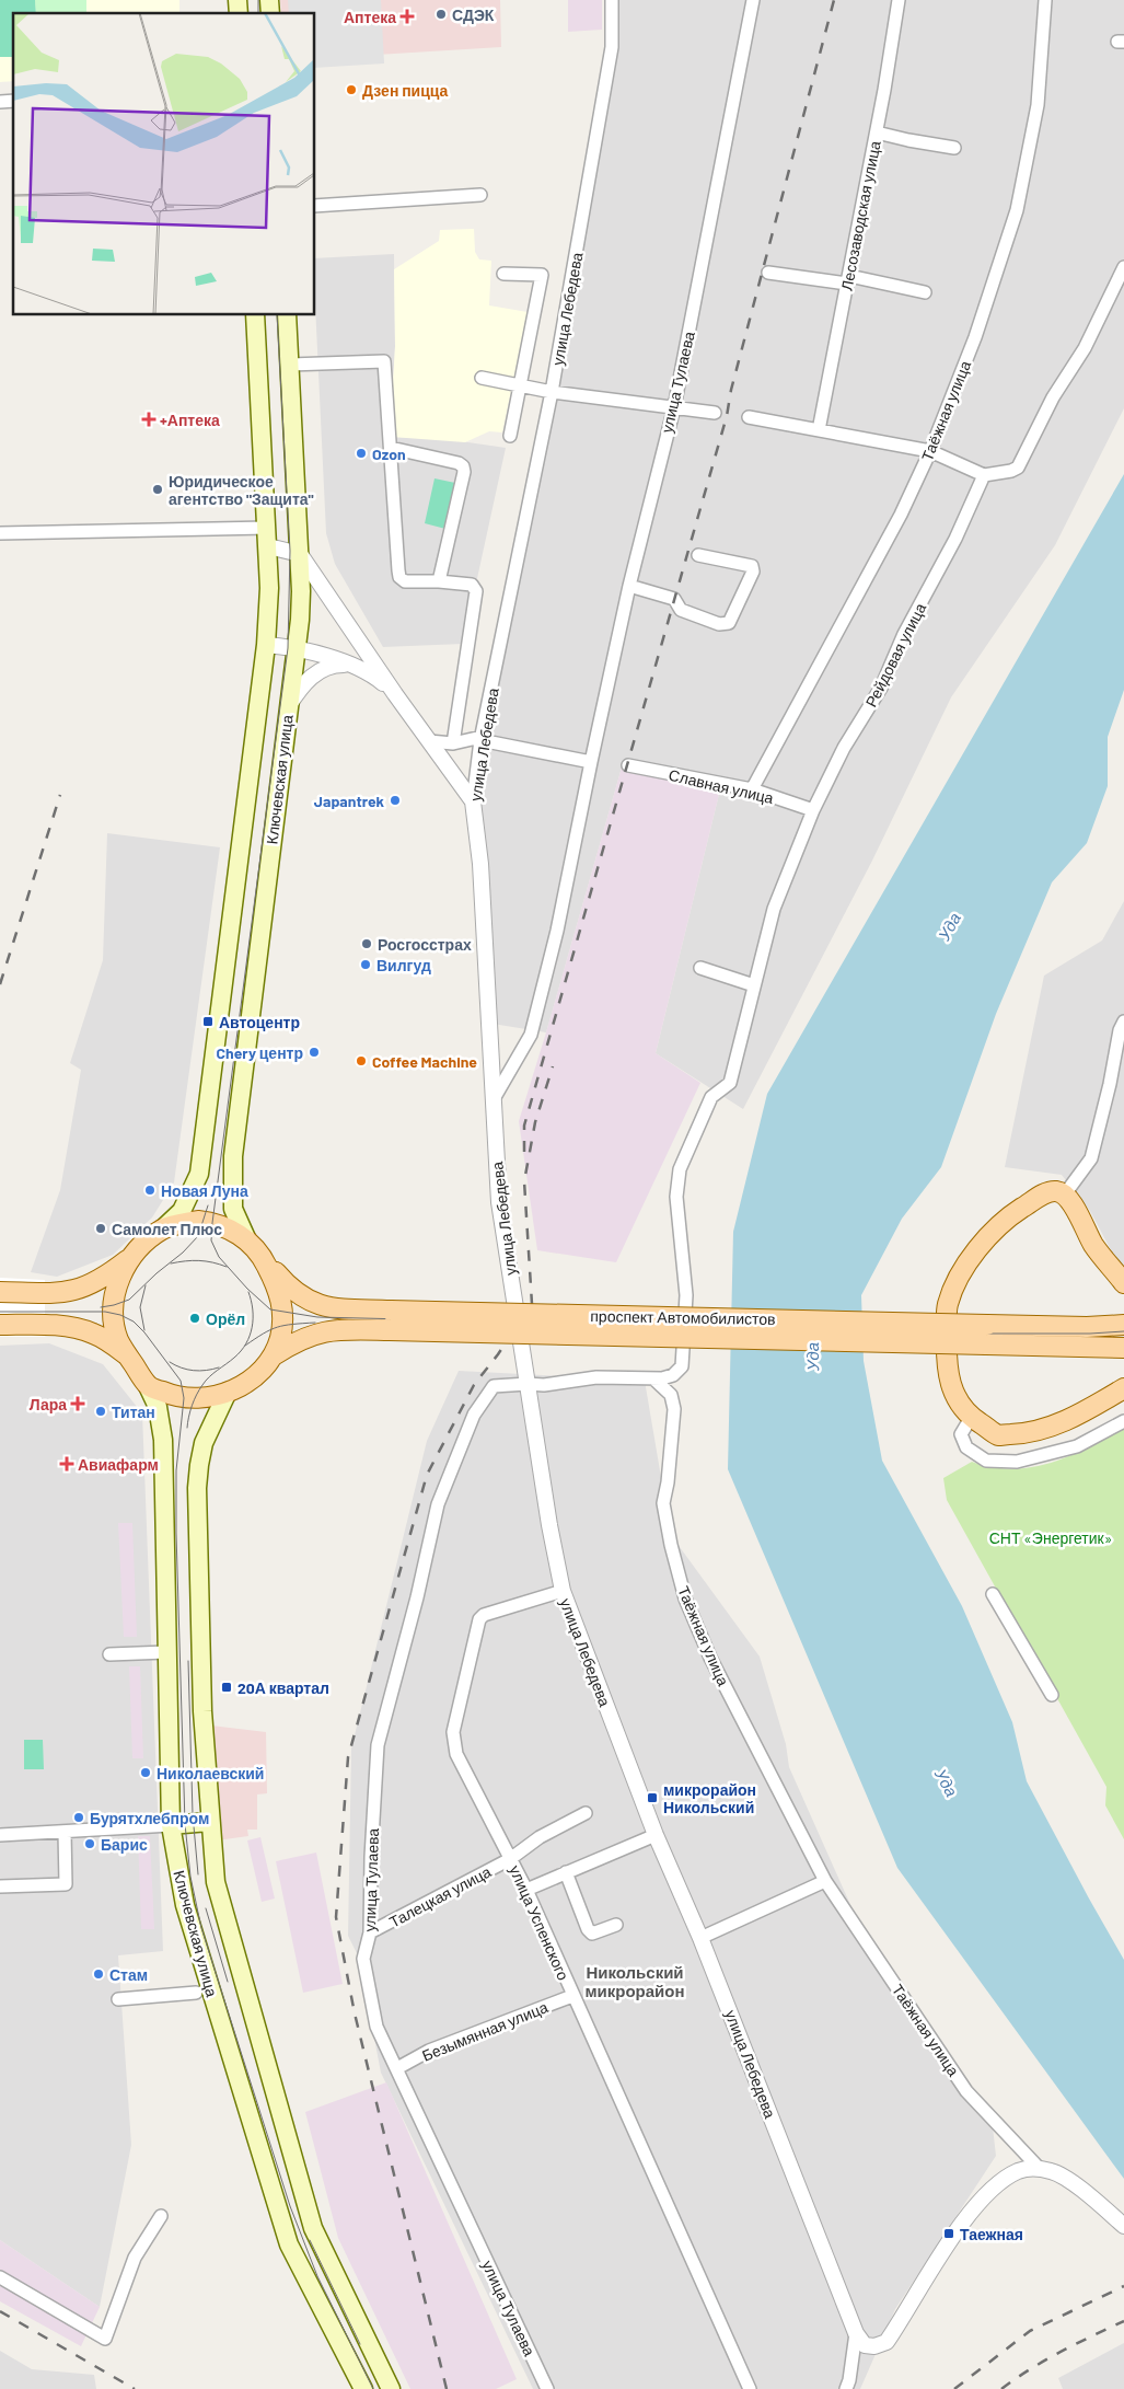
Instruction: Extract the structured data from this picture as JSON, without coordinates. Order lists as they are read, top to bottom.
{
  "streets": {
    "main road": ["Ключевская улица", "проспект Автомобилистов"],
    "street": [
      "Лесозаводская улица",
      "улица Лебедева",
      "улица Тулаева",
      "Таёжная улица",
      "Рейдовая улица",
      "Славная улица",
      "Талецкая улица",
      "улица Успенского",
      "Безымянная улица"
    ]
  },
  "crossings": [
    ["улица Лебедева", "улица Тулаева"],
    ["улица Лебедева", "улица Успенского"],
    ["улица Тулаева", "Талецкая улица"],
    ["улица Тулаева", "Безымянная улица"],
    ["Таёжная улица", "Рейдовая улица"],
    ["Таёжная улица", "Славная улица"],
    ["Рейдовая улица", "Славная улица"],
    ["Ключевская улица", "проспект Автомобилистов"],
    ["Талецкая улица", "улица Успенского"],
    ["улица Успенского", "Безымянная улица"]
  ],
  "districts": ["Никольский микрорайон"],
  "water": ["Уда"],
  "parks": ["СНТ «Энергетик»"],
  "places": {
    "other": [
      "СДЭК",
      "Дзен пицца",
      "Ozon",
      "Юридическое агентство \"Защита\"",
      "Japantrek",
      "Росгосстрах",
      "Вилгуд",
      "Chery центр",
      "Coffee Machine",
      "Новая Луна",
      "Самолет Плюс",
      "Орёл",
      "Титан",
      "Николаевский",
      "Бурятхлебпром",
      "Барис",
      "Стам"
    ],
    "health": [
      "Аптека",
      "+Аптека",
      "Лара",
      "Авиафарм"
    ],
    "transit": [
      "Автоцентр",
      "20А квартал",
      "микрорайон Никольский",
      "Таежная"
    ]
  }
}
